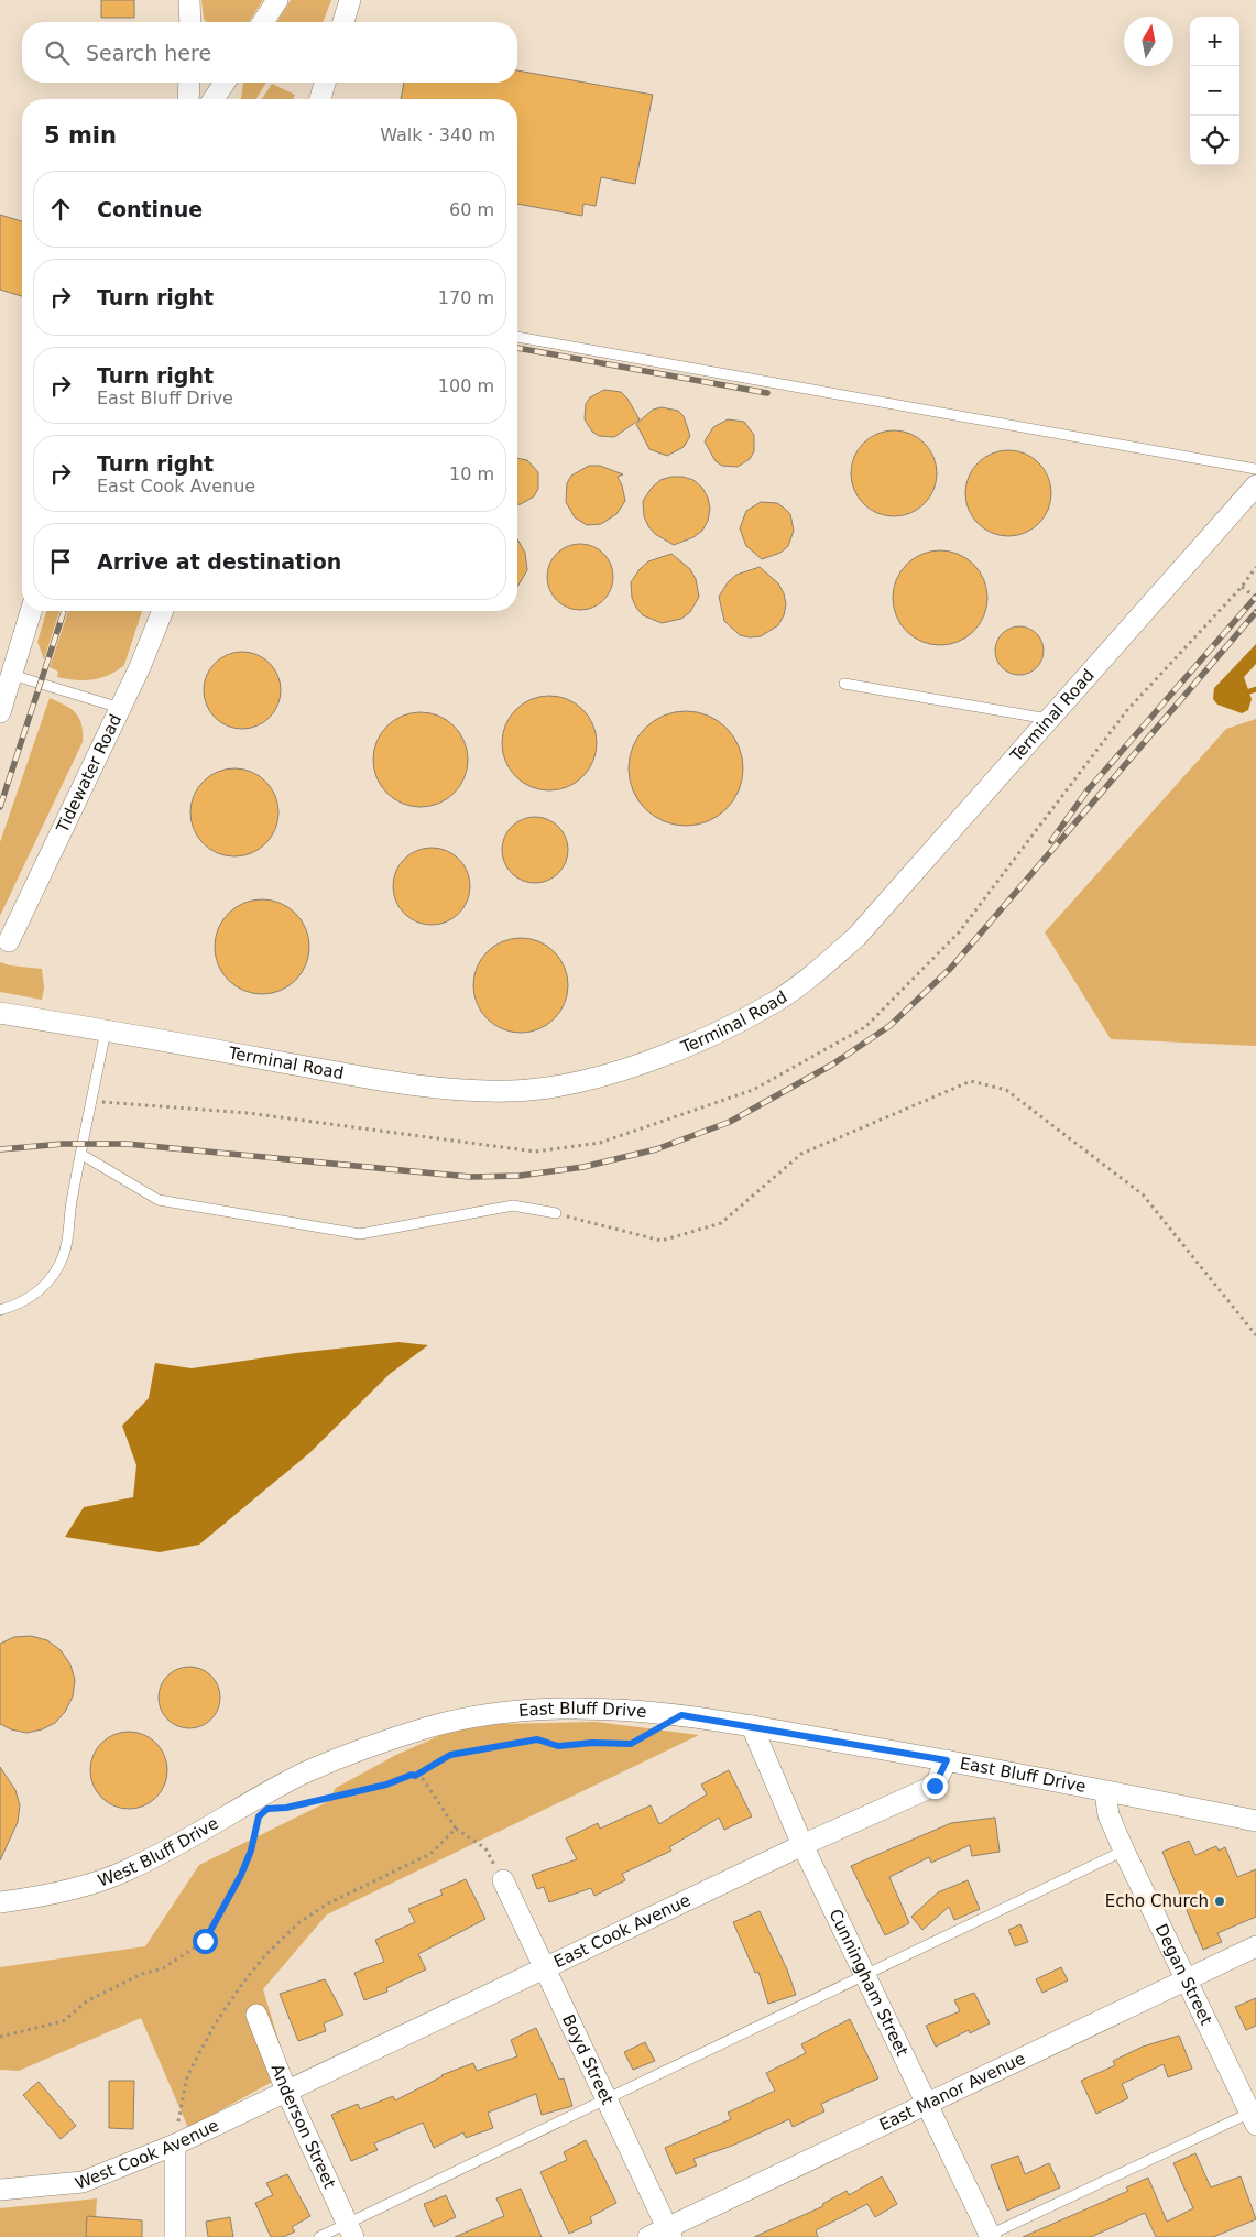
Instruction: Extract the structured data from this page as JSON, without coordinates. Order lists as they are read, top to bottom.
{
  "streets": {
    "street": [
      "Terminal Road",
      "Tidewater Road",
      "East Bluff Drive",
      "West Bluff Drive",
      "East Cook Avenue",
      "Degan Street",
      "Cunningham Street",
      "Boyd Street",
      "East Manor Avenue",
      "Anderson Street",
      "West Cook Avenue"
    ]
  },
  "crossings": [
    ["East Bluff Drive", "West Bluff Drive"],
    ["East Bluff Drive", "East Cook Avenue"],
    ["East Bluff Drive", "Degan Street"],
    ["East Bluff Drive", "Cunningham Street"],
    ["East Cook Avenue", "Cunningham Street"],
    ["East Cook Avenue", "Boyd Street"],
    ["East Cook Avenue", "Anderson Street"],
    ["East Cook Avenue", "West Cook Avenue"],
    ["Degan Street", "East Manor Avenue"],
    ["Cunningham Street", "East Manor Avenue"],
    ["Boyd Street", "East Manor Avenue"],
    ["Anderson Street", "West Cook Avenue"]
  ],
  "places": ["Echo Church"],
  "north": "top",
  "page": {
    "map_buttons": ["+", "−"],
    "search": "Search here",
    "heading": ["5 min", "Walk · 340 m"],
    "list": [
      ["Continue", "60 m"],
      ["Turn right", "170 m"],
      ["Turn right", "East Bluff Drive", "100 m"],
      ["Turn right", "East Cook Avenue", "10 m"],
      "Arrive at destination"
    ]
  }
}
